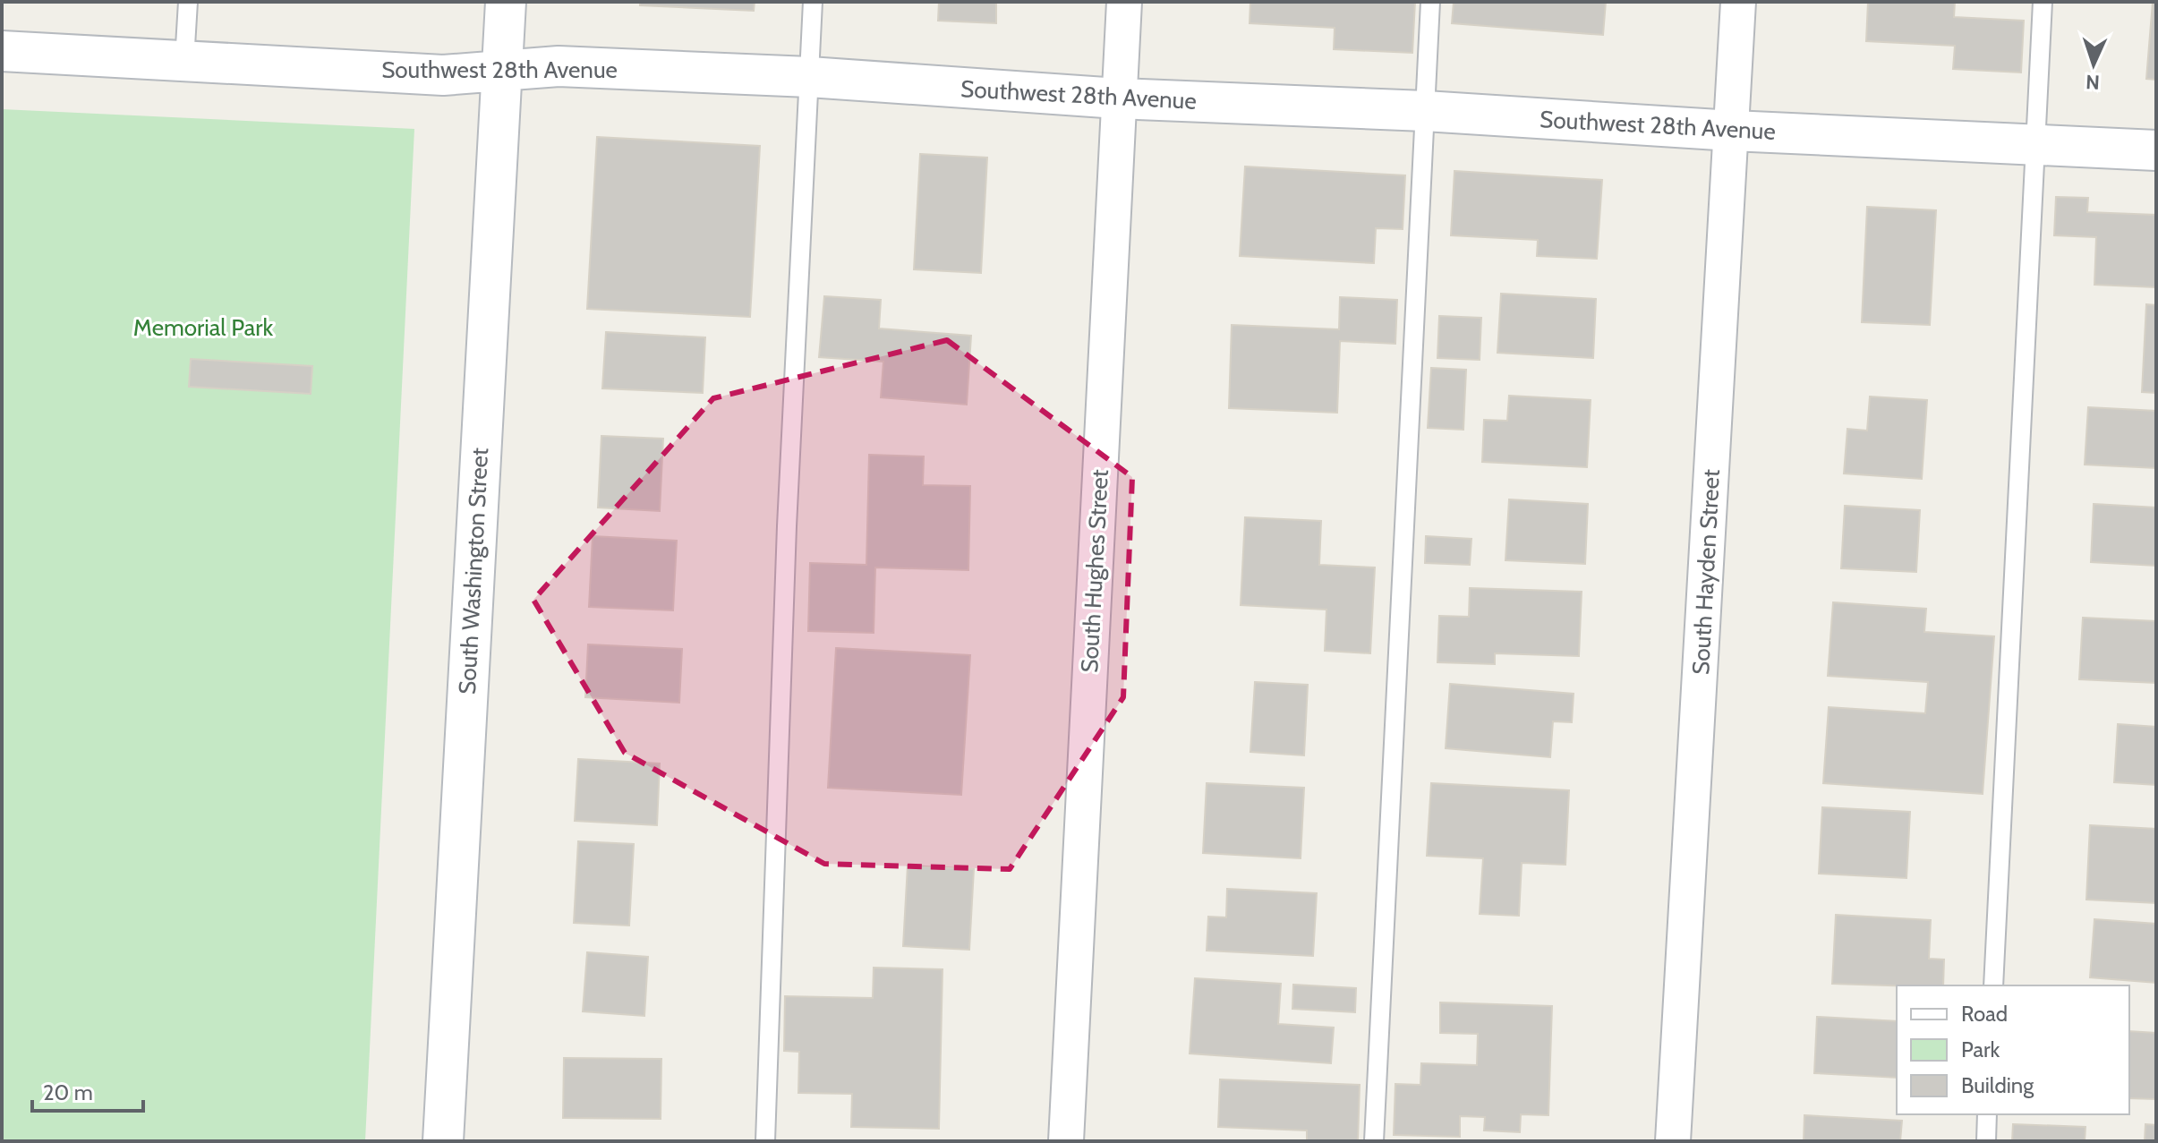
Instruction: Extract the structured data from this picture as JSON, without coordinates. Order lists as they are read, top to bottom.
{
  "streets": {
    "main road": ["Southwest 28th Avenue", "South Washington Street"],
    "street": ["South Hughes Street", "South Hayden Street"]
  },
  "crossings": [
    ["Southwest 28th Avenue", "South Washington Street"],
    ["Southwest 28th Avenue", "South Hughes Street"],
    ["Southwest 28th Avenue", "South Hayden Street"]
  ],
  "parks": ["Memorial Park"],
  "legend": ["Road", "Park", "Building"],
  "scale_bar": "20 m",
  "north": "bottom"
}
